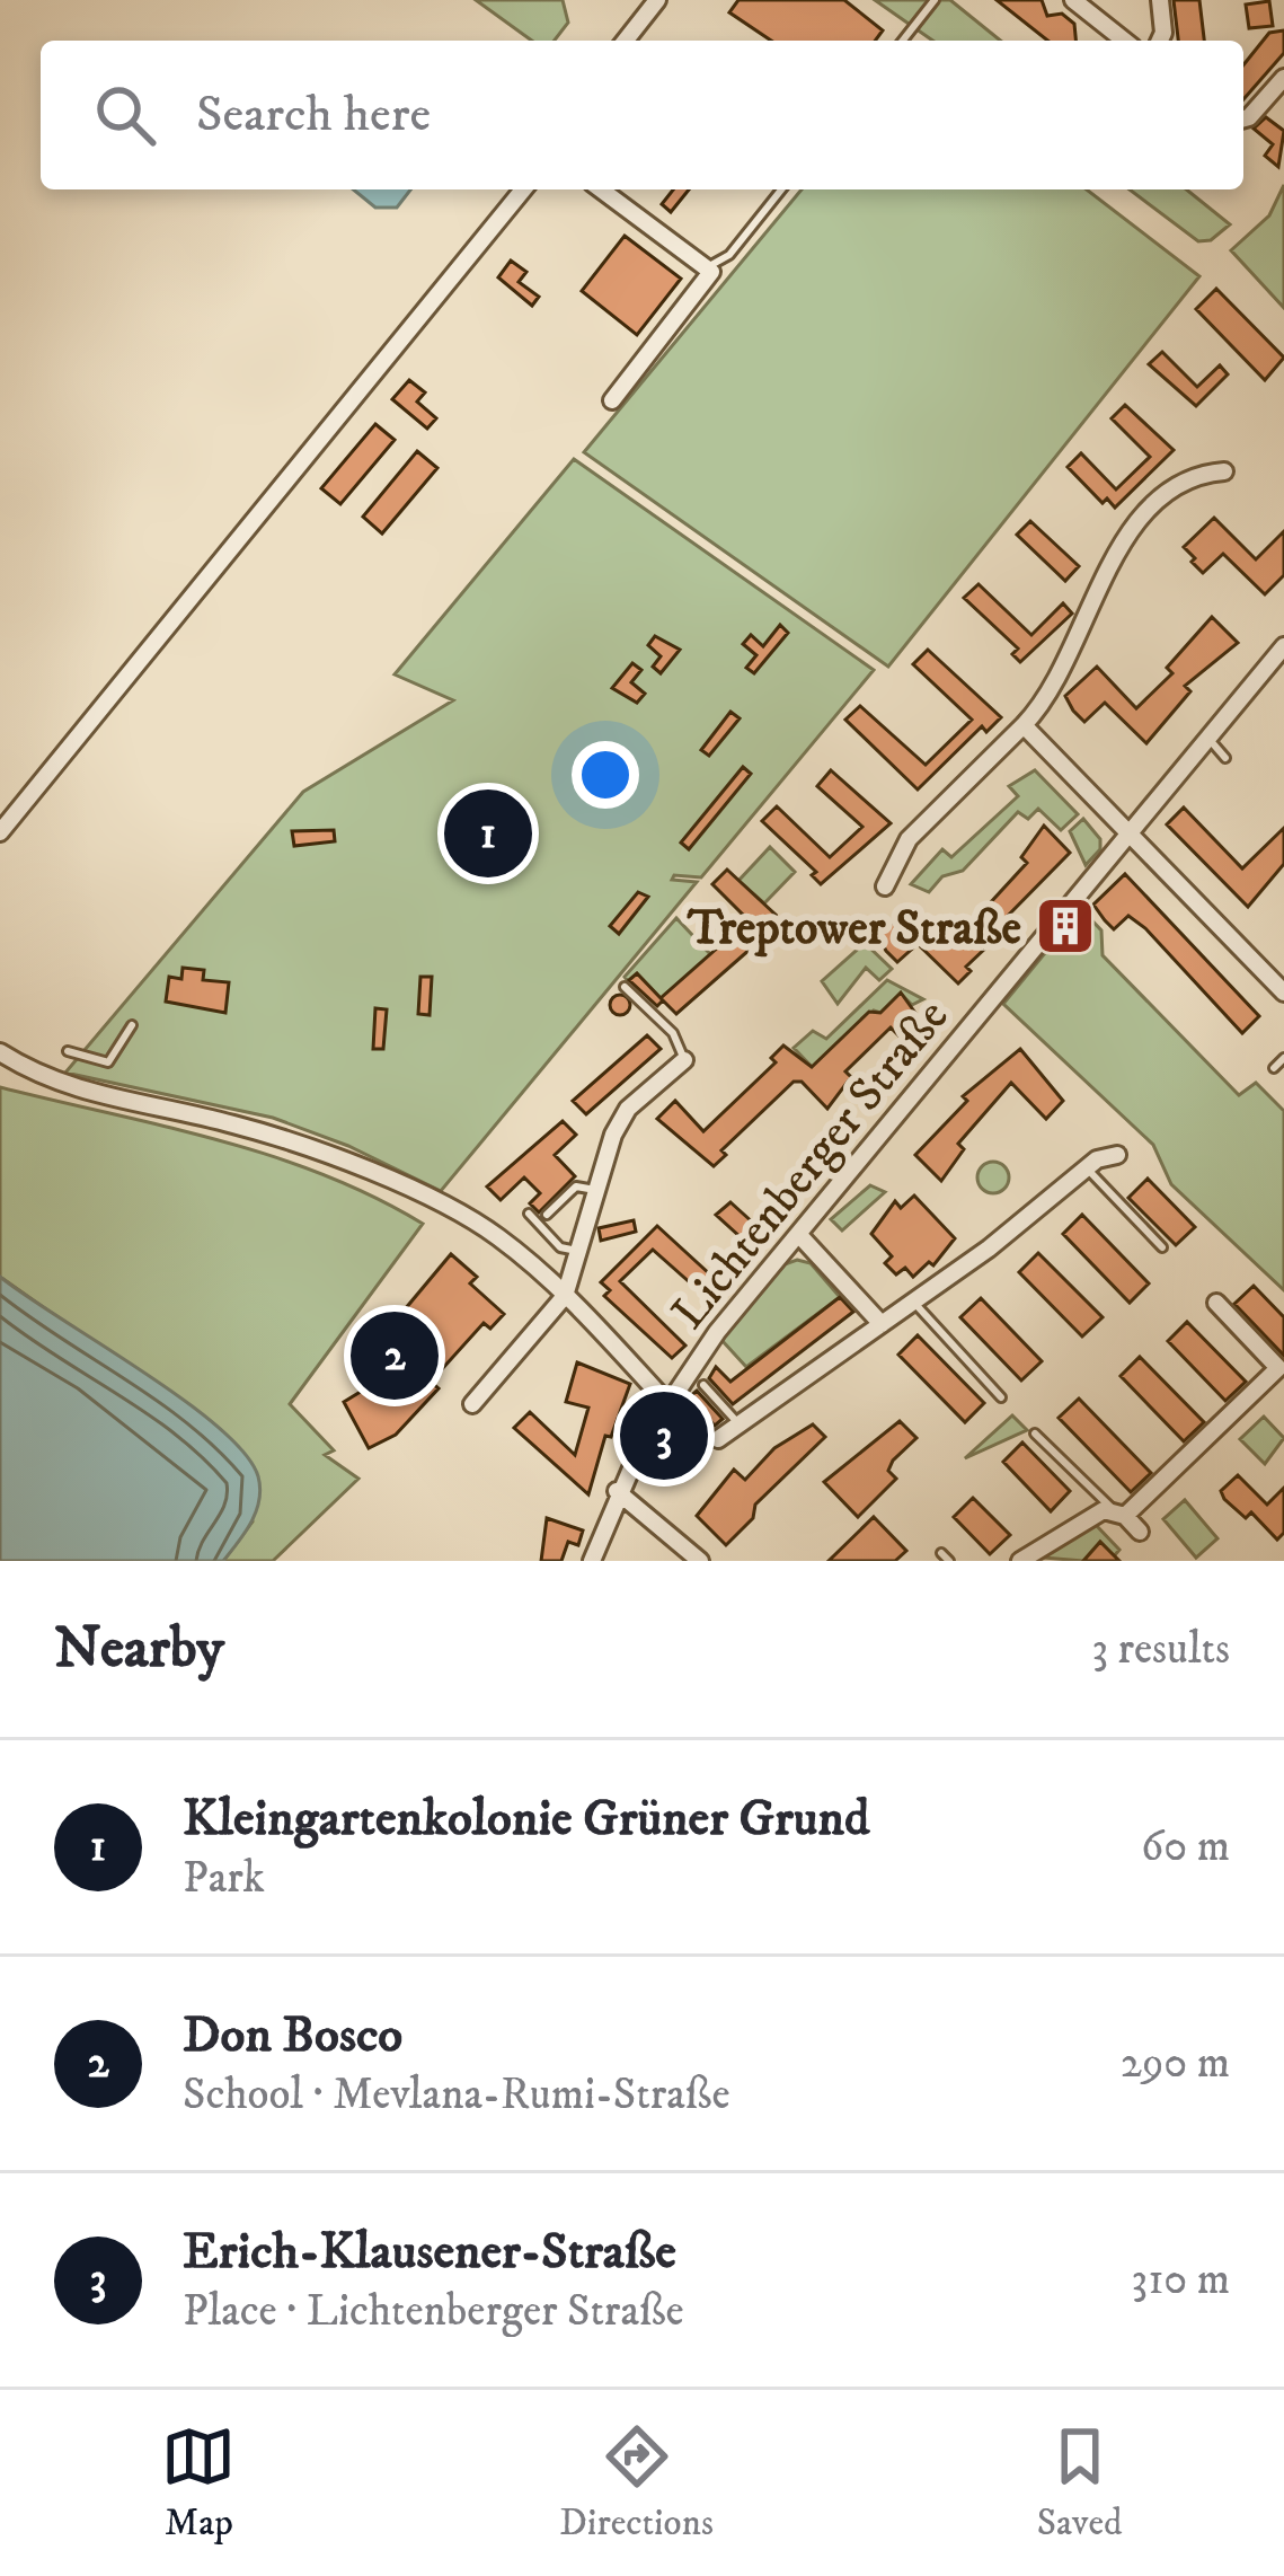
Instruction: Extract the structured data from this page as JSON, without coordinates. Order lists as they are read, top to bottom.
{
  "streets": {
    "street": ["Lichtenberger Straße"]
  },
  "places": {
    "building": ["Treptower Straße"]
  },
  "page": {
    "search": "Search here",
    "pins": ["1", "2", "3"],
    "heading": ["Nearby", "3 results"],
    "list": [
      {
        "mark": "1",
        "name": "Kleingartenkolonie Grüner Grund",
        "note": "Park",
        "value": "60 m"
      },
      {
        "mark": "2",
        "name": "Don Bosco",
        "note": "School · Mevlana-Rumi-Straße",
        "value": "290 m"
      },
      {
        "mark": "3",
        "name": "Erich-Klausener-Straße",
        "note": "Place · Lichtenberger Straße",
        "value": "310 m"
      }
    ],
    "nav": ["Map", "Directions", "Saved"]
  }
}
